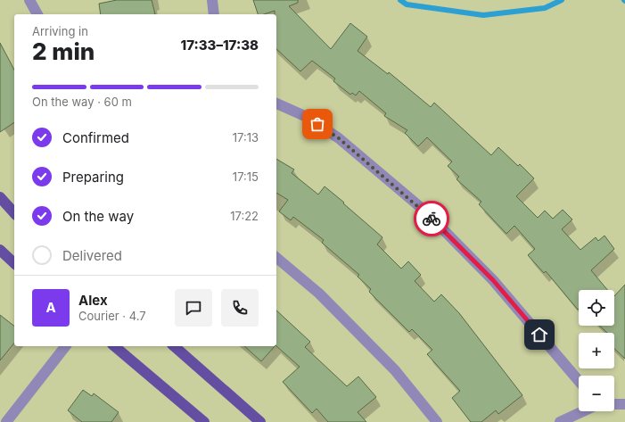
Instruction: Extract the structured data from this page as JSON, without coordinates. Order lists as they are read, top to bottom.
{
  "page": {
    "heading": ["2 min", "Arriving in", "17:33–17:38"],
    "panel": ["Alex", "Courier · 4.7"],
    "bar": "On the way · 60 m",
    "list": [
      ["Confirmed", "17:13"],
      ["Preparing", "17:15"],
      ["On the way", "17:22"],
      "Delivered"
    ],
    "round": "A",
    "map_buttons": ["+", "−"]
  }
}
